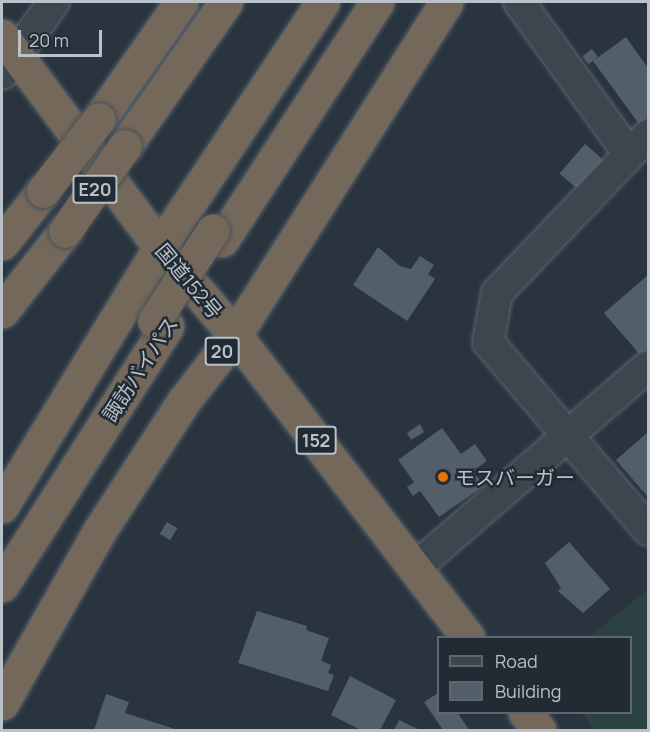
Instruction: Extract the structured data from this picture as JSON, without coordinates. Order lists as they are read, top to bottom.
{
  "streets": {
    "highway": [
      "E20",
      "国道152号",
      "20",
      "諏訪バイパス",
      "152"
    ]
  },
  "crossings": [
    ["国道152号", "20"]
  ],
  "places": ["モスバーガー"],
  "legend": ["Road", "Building"],
  "scale_bar": "20 m"
}
